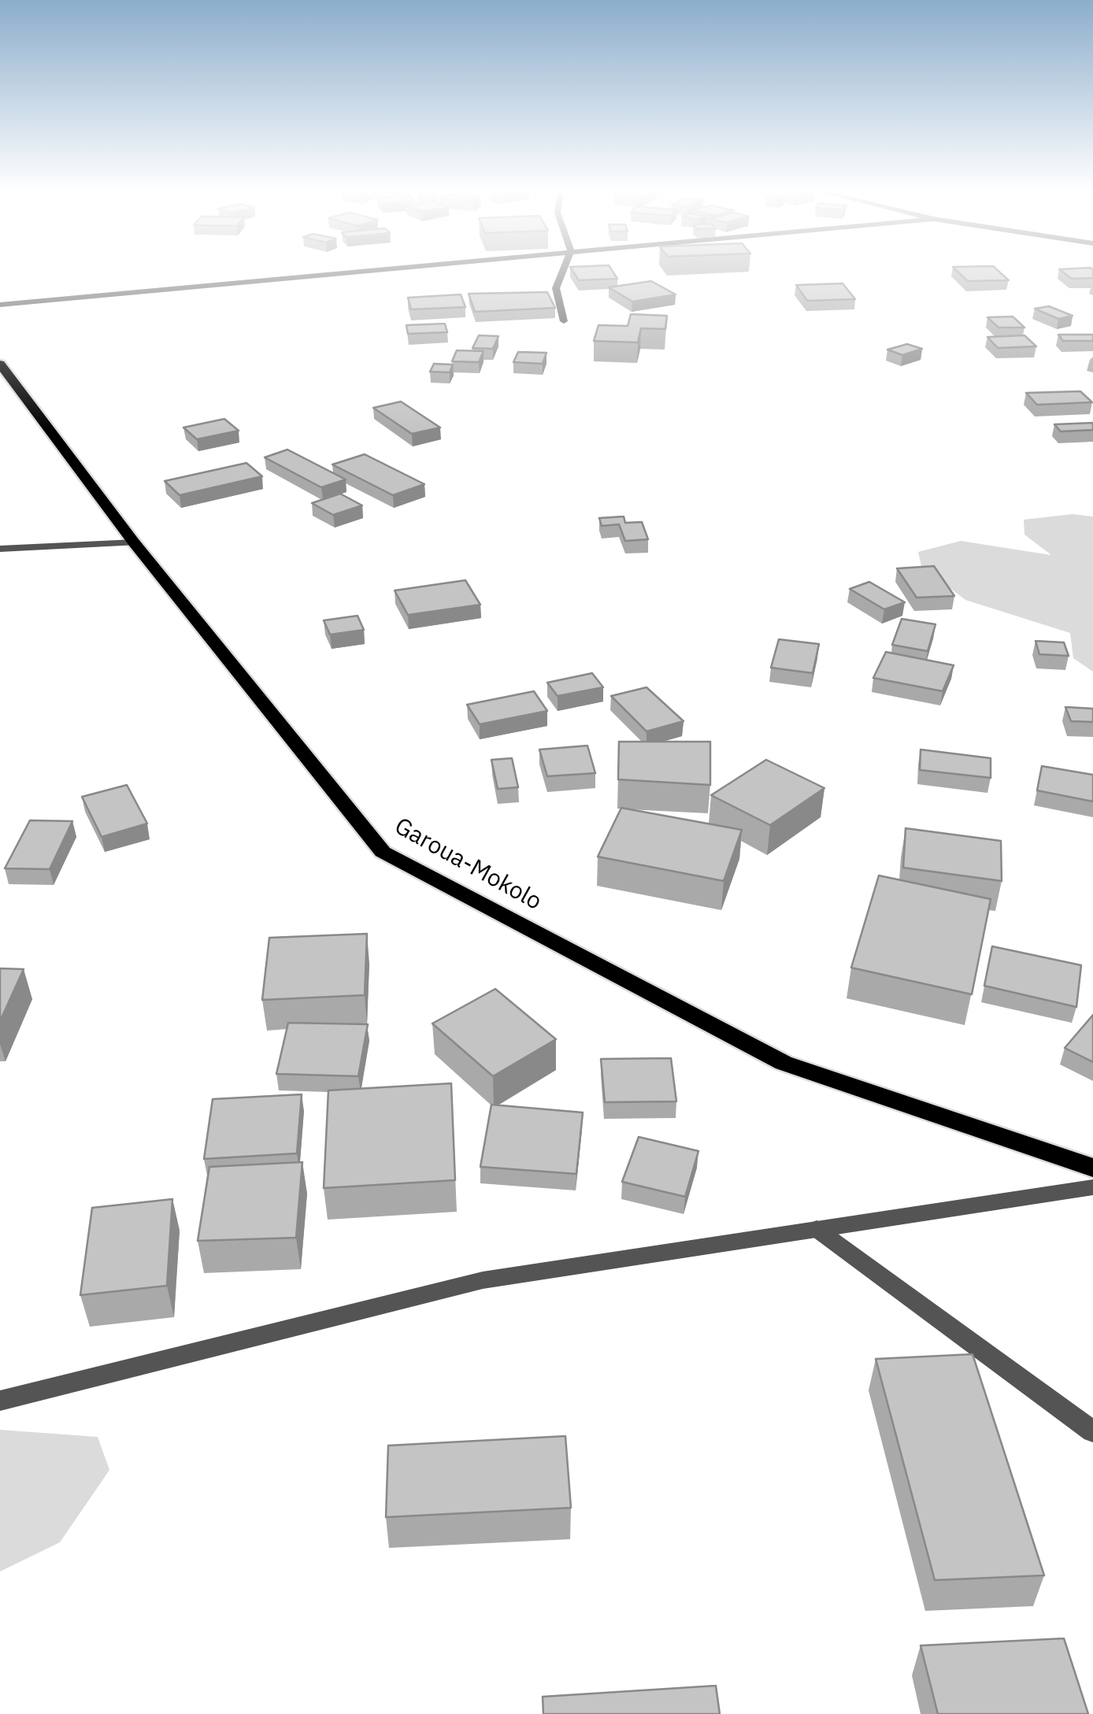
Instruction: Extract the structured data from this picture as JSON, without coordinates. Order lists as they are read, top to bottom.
{
  "streets": {
    "main road": ["Garoua-Mokolo"]
  }
}
